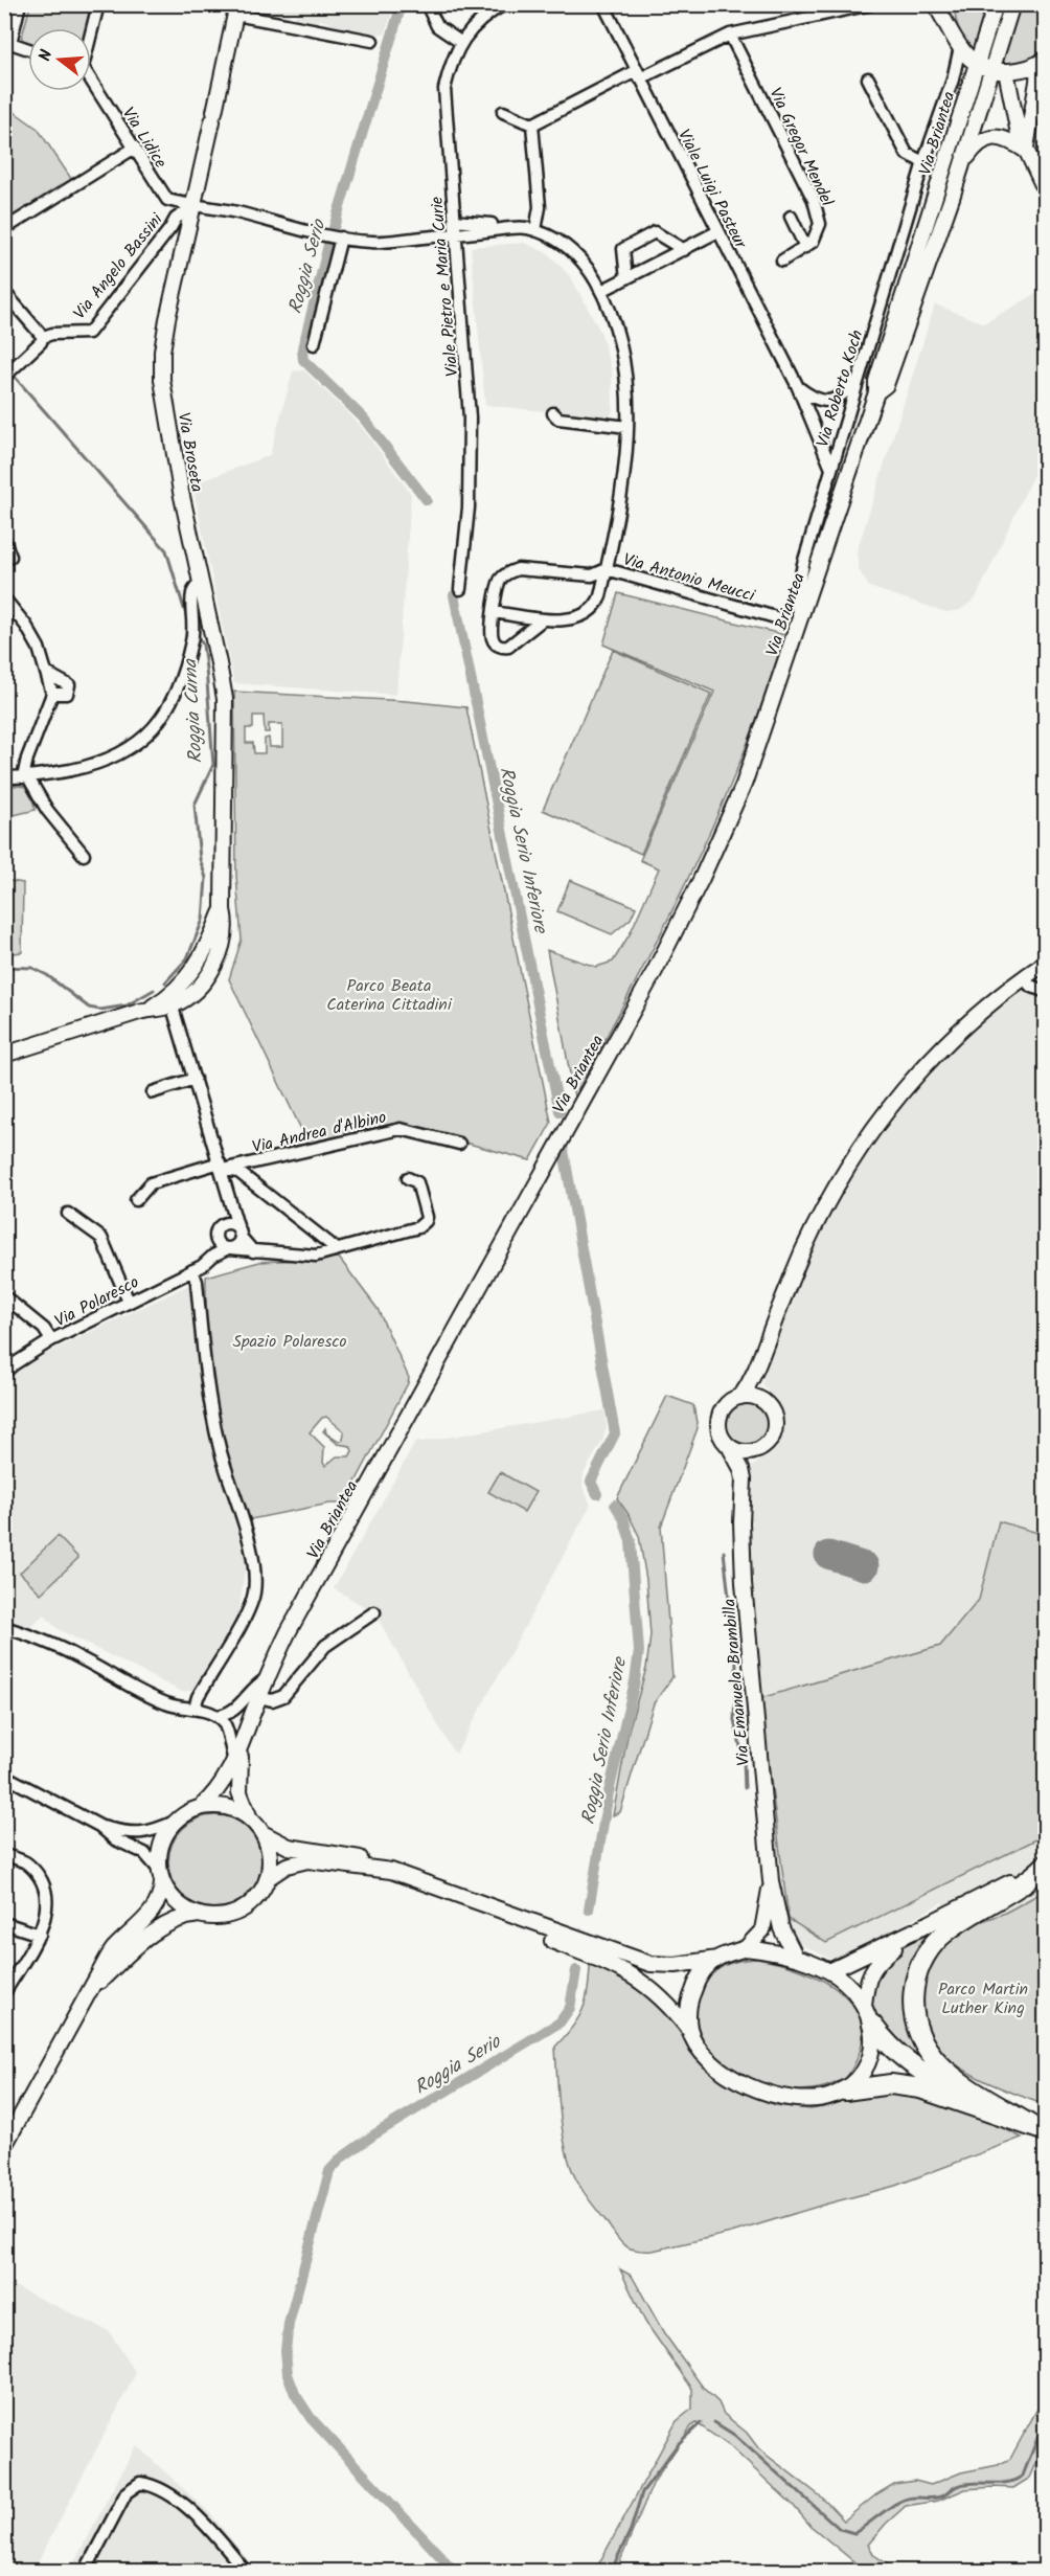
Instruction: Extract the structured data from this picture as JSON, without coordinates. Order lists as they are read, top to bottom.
{
  "streets": {
    "main road": ["Via Briantea", "Via Broseta", "Via Emanuela Brambilla"],
    "street": [
      "Via Lidice",
      "Via Gregor Mendel",
      "Viale Luigi Pasteur",
      "Via Angelo Bassini",
      "Viale Pietro e Maria Curie",
      "Via Roberto Koch",
      "Via Antonio Meucci",
      "Via Andrea d'Albino",
      "Via Polaresco"
    ]
  },
  "crossings": [
    ["Via Briantea", "Via Roberto Koch"],
    ["Via Lidice", "Via Angelo Bassini"],
    ["Via Lidice", "Via Broseta"],
    ["Via Lidice", "Via Antonio Meucci"],
    ["Viale Luigi Pasteur", "Via Roberto Koch"],
    ["Via Angelo Bassini", "Via Broseta"],
    ["Viale Pietro e Maria Curie", "Via Antonio Meucci"]
  ],
  "water": ["Roggia Serio", "Roggia Curna", "Roggia Serio Inferiore"],
  "parks": ["Parco Beata Caterina Cittadini", "Spazio Polaresco", "Parco Martin Luther King"],
  "north": "left"
}
